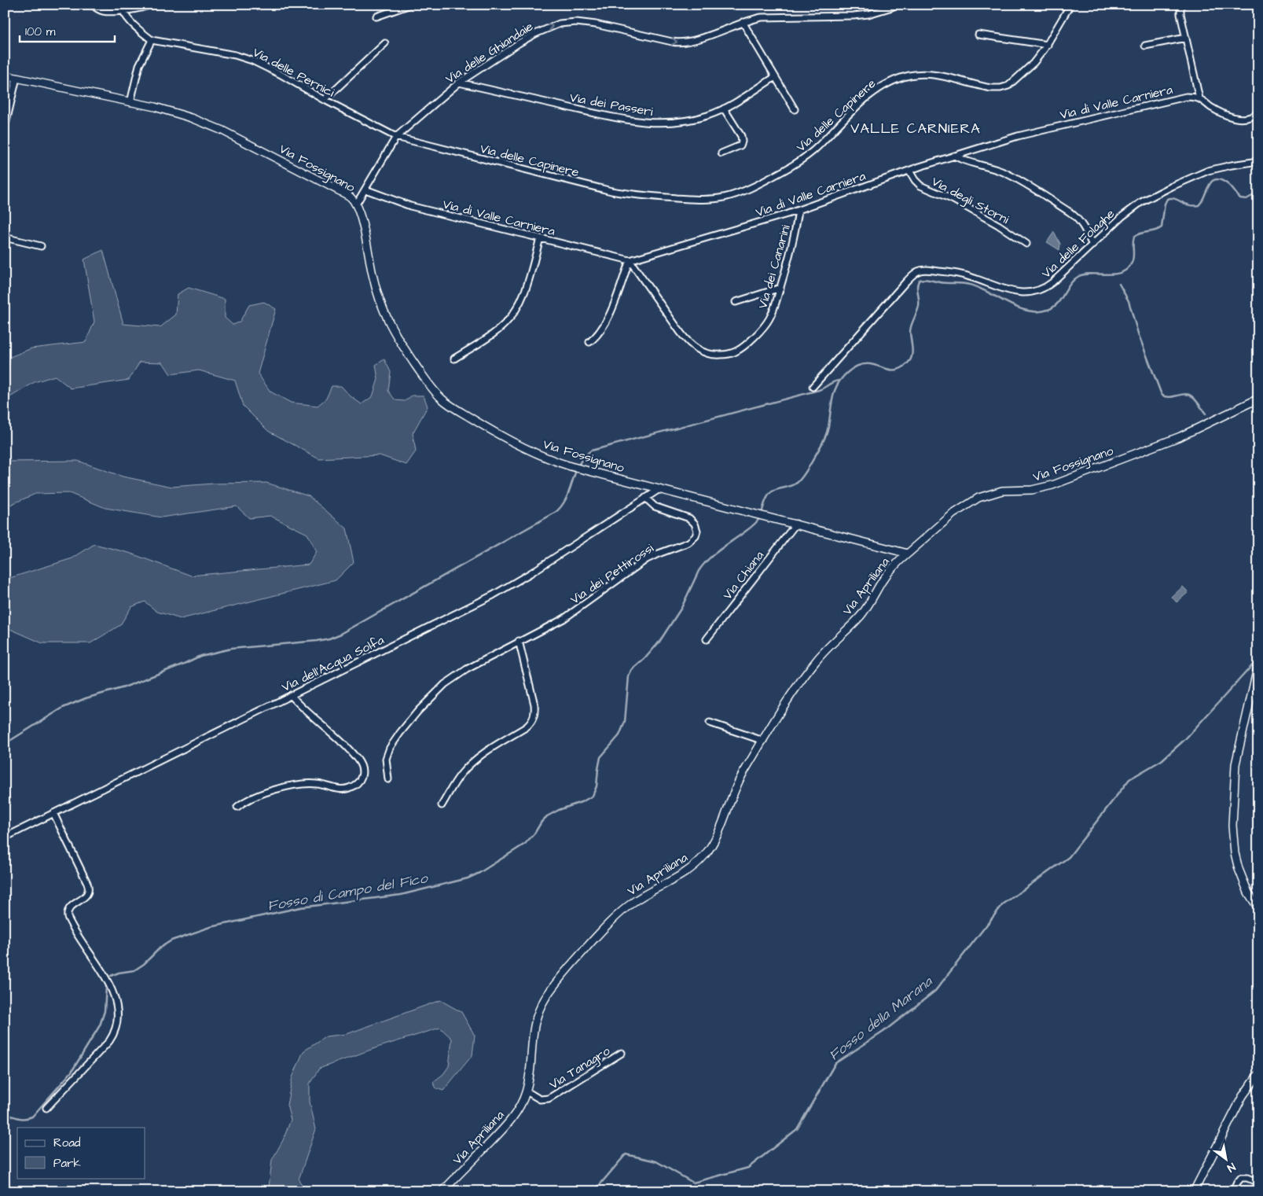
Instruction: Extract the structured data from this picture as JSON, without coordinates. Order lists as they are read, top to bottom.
{
  "streets": {
    "street": [
      "Via delle Ghiandaie",
      "Via delle Pernici",
      "Via di Valle Carniera",
      "Via dei Passeri",
      "Via delle Capinere",
      "Via Fossignano",
      "Via degli Storni",
      "Via delle Folaghe",
      "Via dei Canarini",
      "Via dei Pettirossi",
      "Via Chiana",
      "Via Apriliana",
      "Via dell'Acqua Solfa",
      "Via Tanagro"
    ]
  },
  "crossings": [
    ["Via delle Ghiandaie", "Via delle Pernici"],
    ["Via delle Ghiandaie", "Via di Valle Carniera"],
    ["Via delle Ghiandaie", "Via dei Passeri"],
    ["Via delle Ghiandaie", "Via delle Capinere"],
    ["Via delle Ghiandaie", "Via Fossignano"],
    ["Via delle Pernici", "Via delle Capinere"],
    ["Via di Valle Carniera", "Via degli Storni"],
    ["Via di Valle Carniera", "Via dei Canarini"],
    ["Via Fossignano", "Via Chiana"],
    ["Via Fossignano", "Via Apriliana"],
    ["Via Fossignano", "Via dell'Acqua Solfa"],
    ["Via dei Pettirossi", "Via dell'Acqua Solfa"],
    ["Via Apriliana", "Via Tanagro"]
  ],
  "one_way": ["Via delle Ghiandaie"],
  "districts": ["VALLE CARNIERA"],
  "water": ["Fosso di Campo del Fico", "Fosso della Marana"],
  "legend": ["Road", "Park"],
  "scale_bar": "100 m",
  "north": "bottom right"
}
